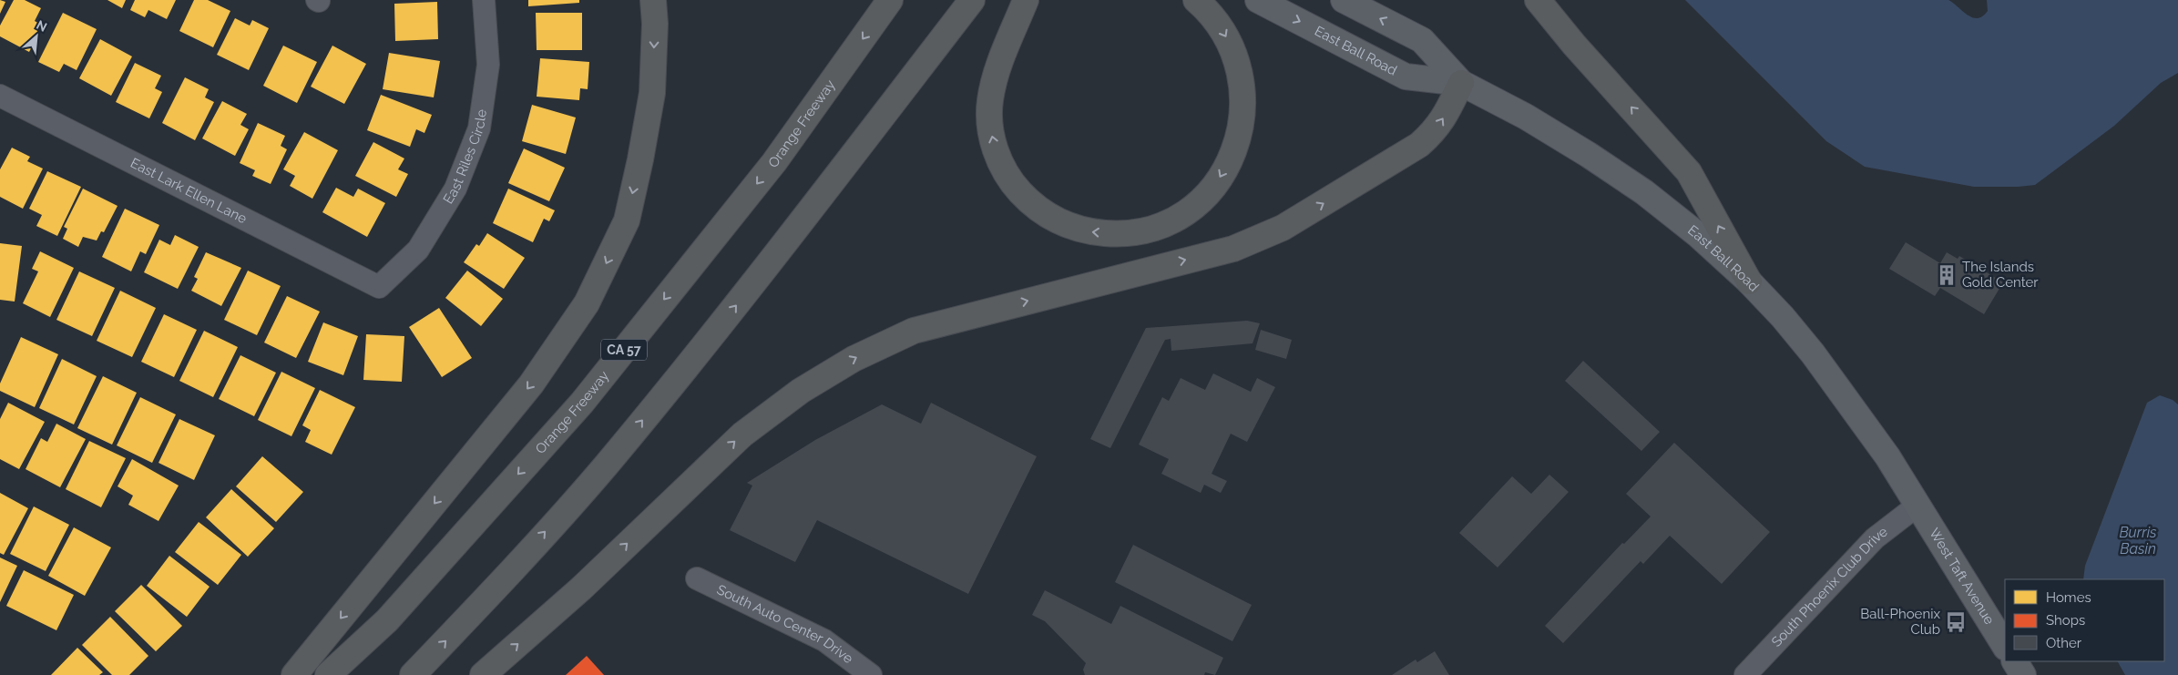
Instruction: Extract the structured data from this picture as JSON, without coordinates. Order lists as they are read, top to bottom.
{
  "streets": {
    "highway": ["Orange Freeway", "CA 57"],
    "main road": ["East Ball Road", "West Taft Avenue"],
    "street": [
      "East Riles Circle",
      "East Lark Ellen Lane",
      "South Phoenix Club Drive",
      "South Auto Center Drive"
    ]
  },
  "crossings": [
    ["East Ball Road", "West Taft Avenue"],
    ["East Ball Road", "South Phoenix Club Drive"],
    ["East Riles Circle", "East Lark Ellen Lane"],
    ["West Taft Avenue", "South Phoenix Club Drive"]
  ],
  "water": ["Burris Basin"],
  "places": {
    "building": ["The Islands Gold Center"],
    "bus stop": ["Ball-Phoenix Club"]
  },
  "legend": ["Homes", "Shops", "Other"],
  "north": "top right"
}
